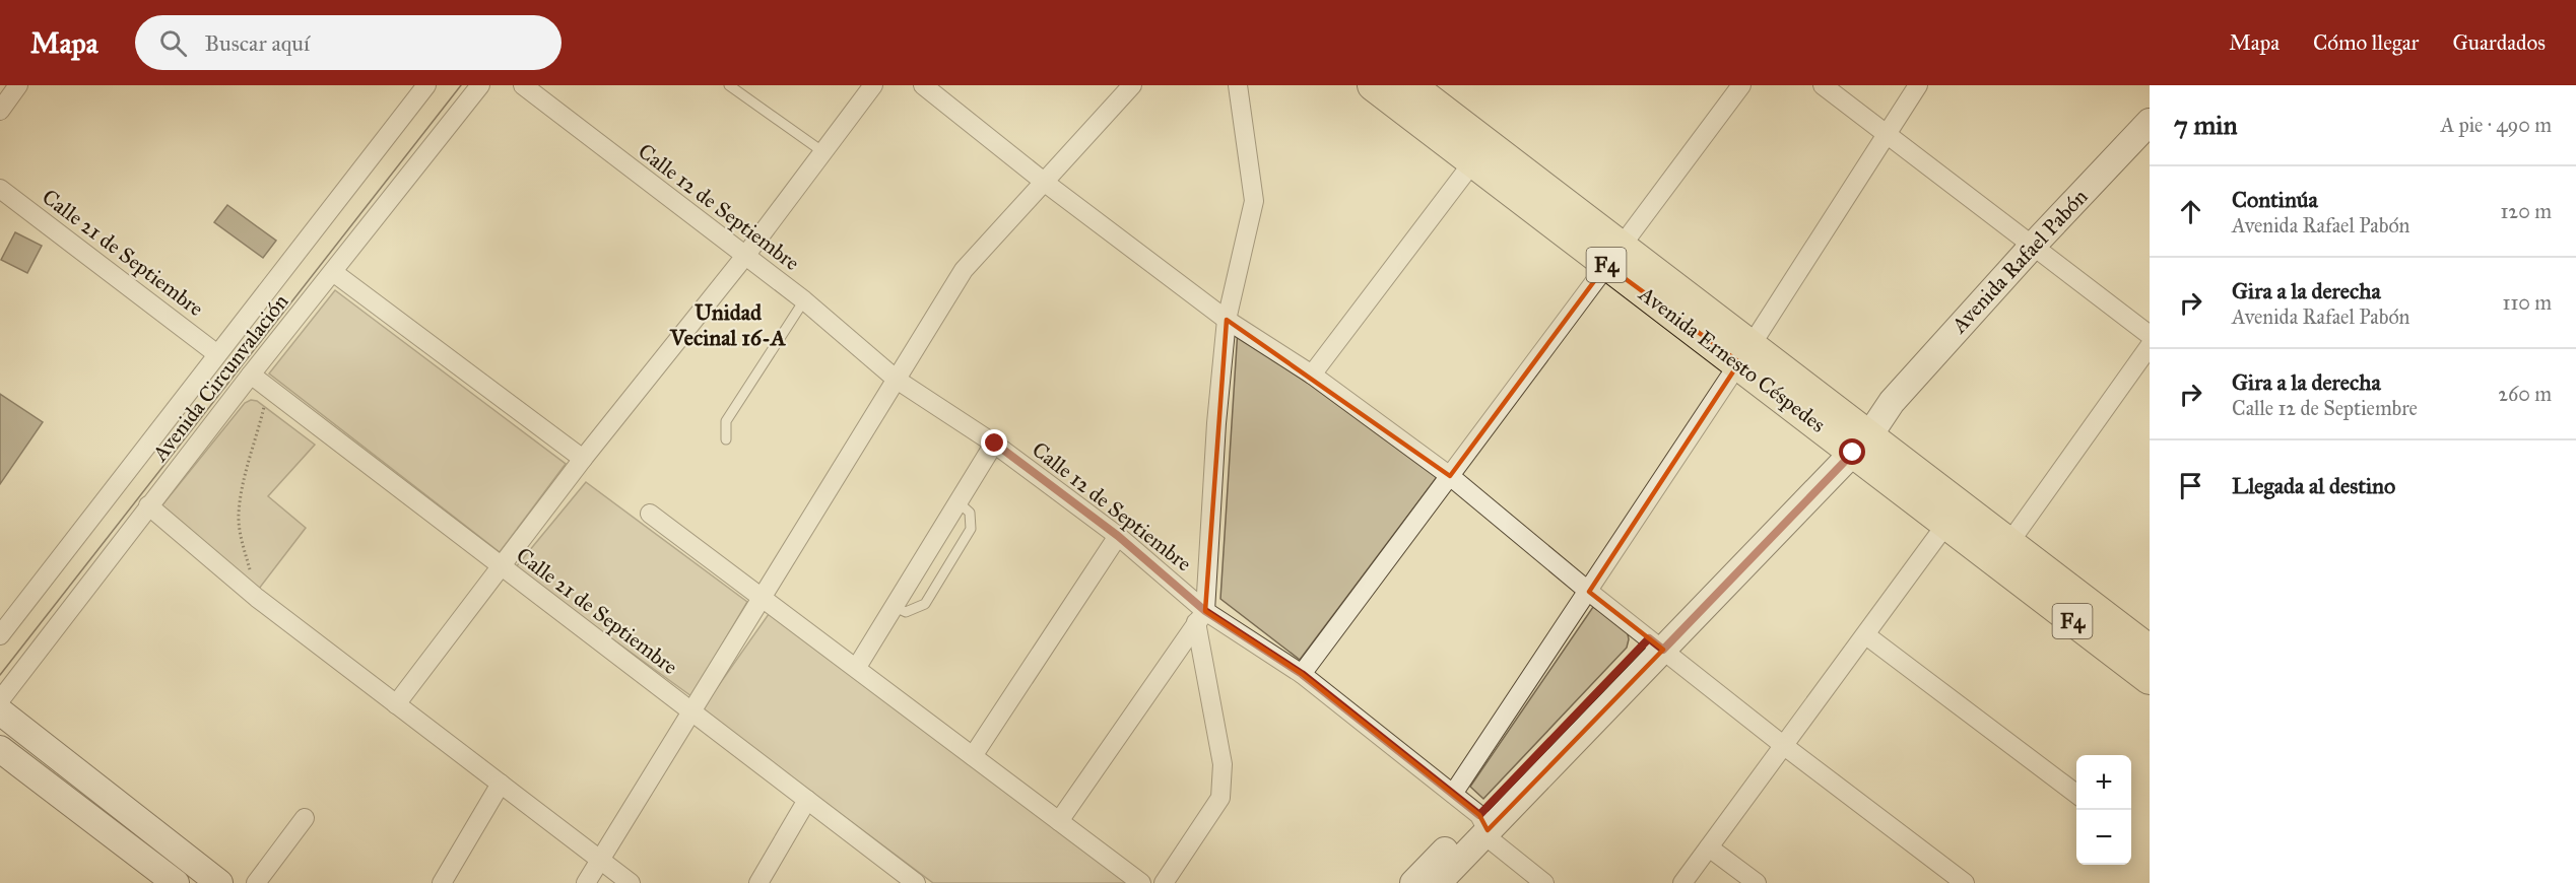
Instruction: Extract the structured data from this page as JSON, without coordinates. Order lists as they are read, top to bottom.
{
  "streets": {
    "highway": ["F4", "Avenida Ernesto Céspedes"],
    "main road": ["Avenida Rafael Pabón"],
    "street": ["Calle 12 de Septiembre", "Calle 21 de Septiembre", "Avenida Circunvalación"]
  },
  "crossings": [
    ["Calle 12 de Septiembre", "Avenida Rafael Pabón"],
    ["Calle 21 de Septiembre", "Avenida Circunvalación"],
    ["Avenida Rafael Pabón", "Avenida Ernesto Céspedes"]
  ],
  "districts": ["Unidad Vecinal 16-A"],
  "page": {
    "header": "Mapa",
    "search": "Buscar aquí",
    "nav": ["Mapa", "Cómo llegar", "Guardados"],
    "heading": ["7 min", "A pie · 490 m"],
    "list": [
      ["Continúa", "Avenida Rafael Pabón", "120 m"],
      ["Gira a la derecha", "Avenida Rafael Pabón", "110 m"],
      ["Gira a la derecha", "Calle 12 de Septiembre", "260 m"],
      "Llegada al destino"
    ],
    "map_buttons": ["+", "−"]
  }
}
